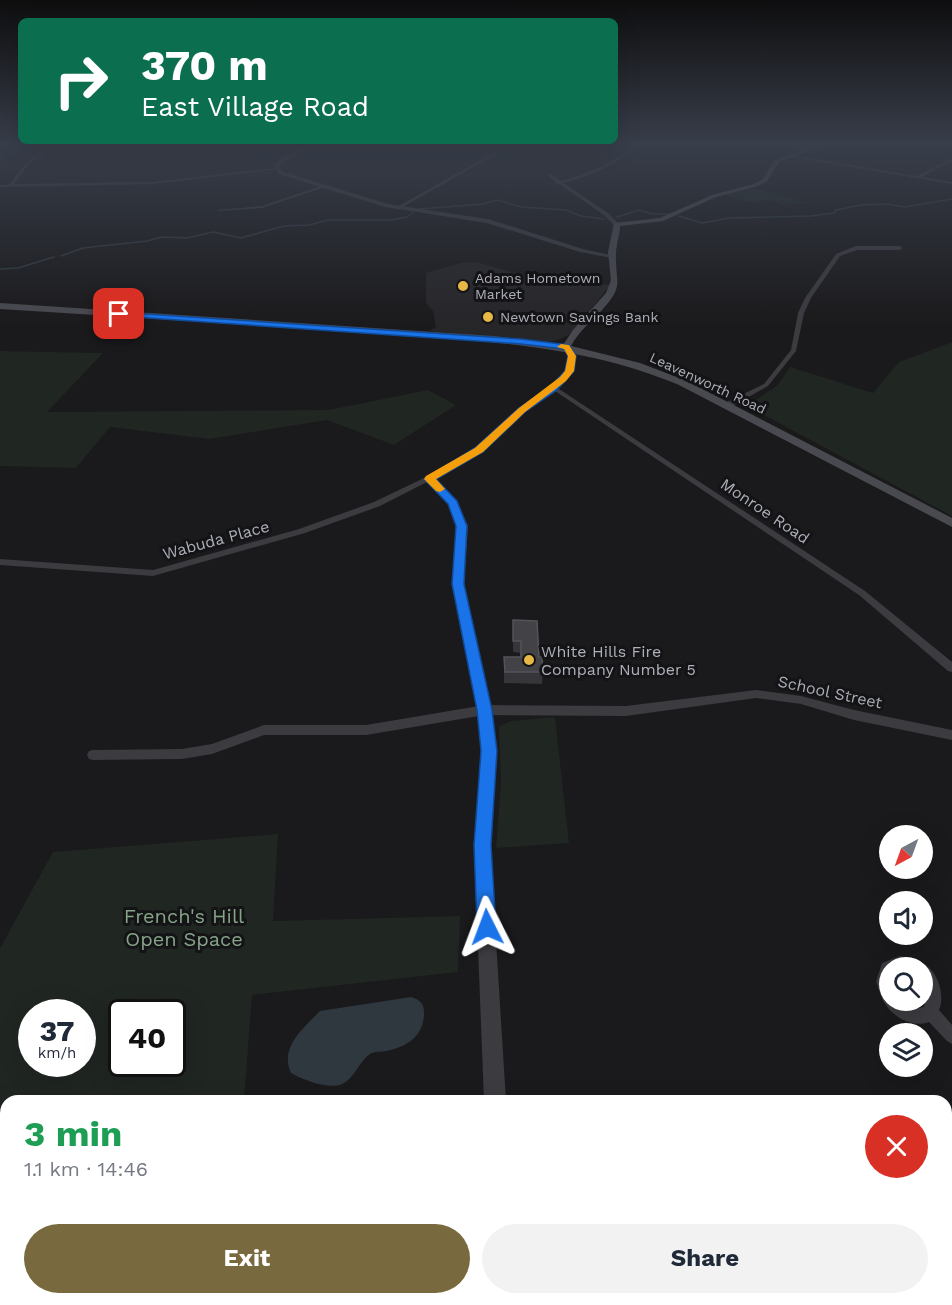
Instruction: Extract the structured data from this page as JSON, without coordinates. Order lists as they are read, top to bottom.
{
  "streets": {
    "main road": ["Leavenworth Road"],
    "street": ["Monroe Road", "Wabuda Place", "School Street"]
  },
  "parks": ["French's Hill Open Space"],
  "places": ["Adams Hometown Market", "Newtown Savings Bank", "White Hills Fire Company Number 5"],
  "north": "bottom left",
  "page": {
    "turn": ["370 m", "East Village Road"],
    "speed": "37 km/h",
    "limit": "40",
    "heading": ["3 min", "1.1 km · 14:46"],
    "buttons": ["Exit", "Share"]
  }
}
